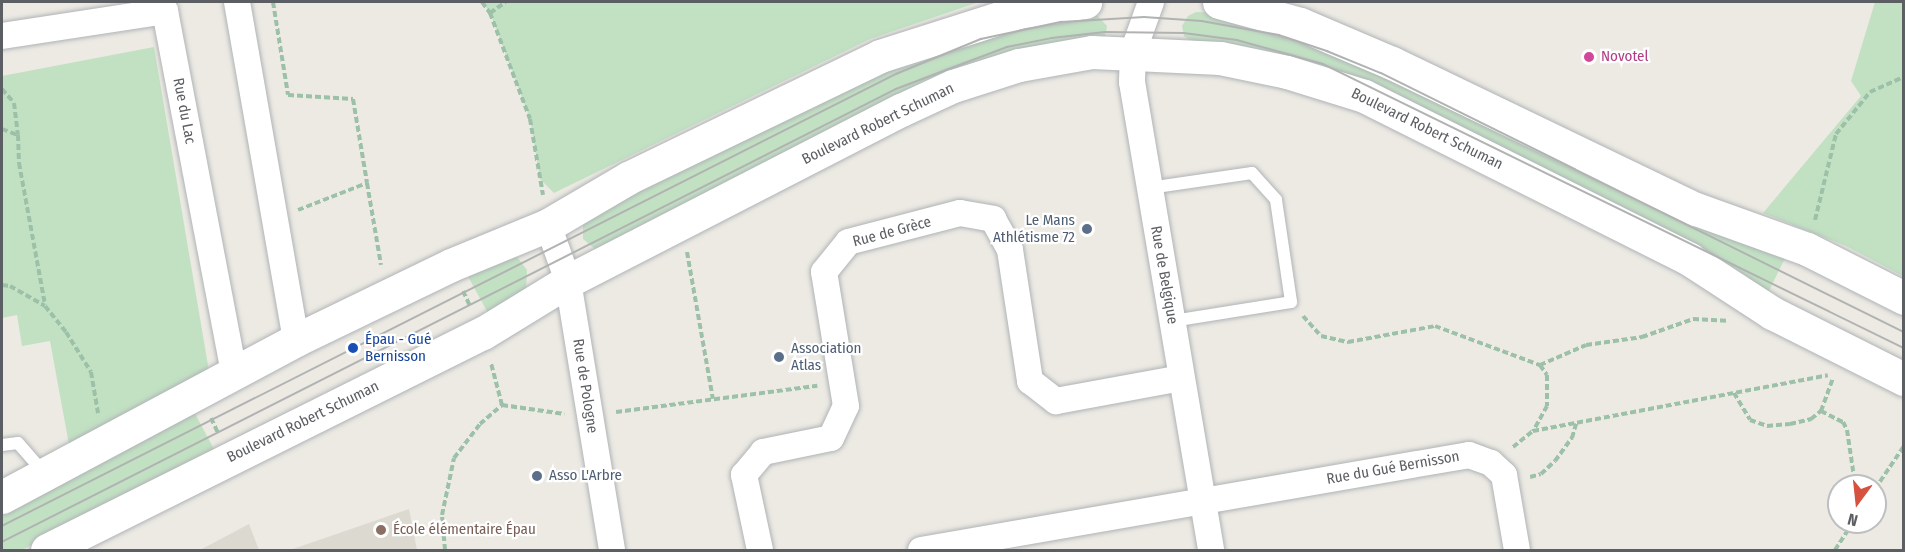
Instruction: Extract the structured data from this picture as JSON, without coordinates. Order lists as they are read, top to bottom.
{
  "streets": {
    "street": [
      "Rue du Lac",
      "Boulevard Robert Schuman",
      "Rue de Grèce",
      "Rue de Belgique",
      "Rue de Pologne",
      "Rue du Gué Bernisson"
    ]
  },
  "crossings": [
    ["Boulevard Robert Schuman", "Rue de Belgique"],
    ["Boulevard Robert Schuman", "Rue de Pologne"],
    ["Rue de Grèce", "Rue de Belgique"],
    ["Rue de Belgique", "Rue du Gué Bernisson"]
  ],
  "places": [
    "Novotel",
    "Le Mans Athlétisme 72",
    "Épau - Gué Bernisson",
    "Association Atlas",
    "Asso L'Arbre",
    "École élémentaire Épau"
  ],
  "north": "bottom"
}
